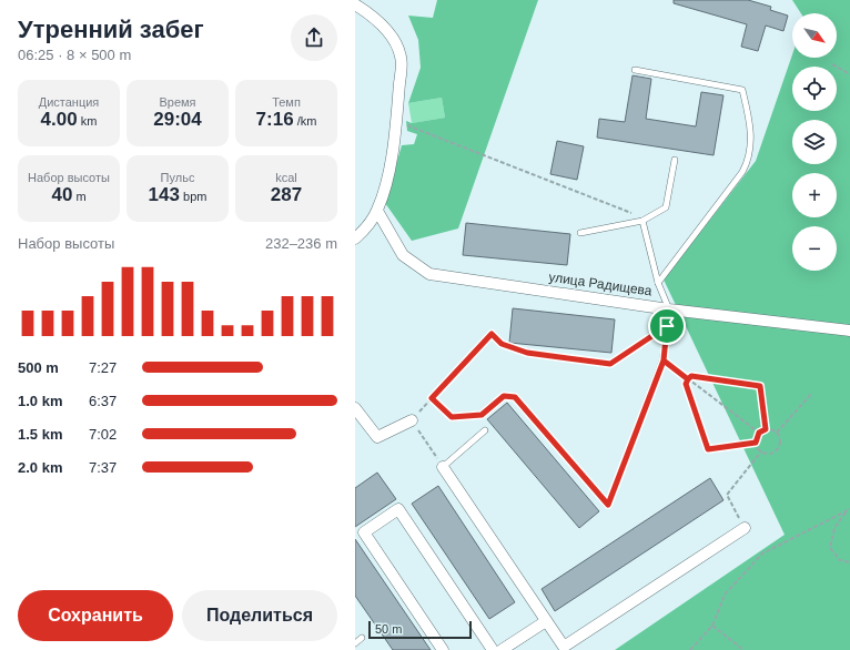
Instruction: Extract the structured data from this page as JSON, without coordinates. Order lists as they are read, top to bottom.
{
  "streets": {
    "street": ["улица Радищева"]
  },
  "scale_bar": "50 m",
  "north": "bottom right",
  "page": {
    "heading": ["Утренний забег", "06:25 · 8 × 500 m"],
    "map_buttons": ["+", "−"],
    "stats": [
      ["Дистанция", "4.00 km"],
      ["Время", "29:04"],
      ["Темп", "7:16 /km"],
      ["Набор высоты", "40 m"],
      ["Пульс", "143 bpm"],
      ["kcal", "287"]
    ],
    "chart": ["Набор высоты", "232–236 m"],
    "list": [
      {
        "name": "500 m",
        "note": "7:27"
      },
      {
        "name": "1.0 km",
        "note": "6:37"
      },
      {
        "name": "1.5 km",
        "note": "7:02"
      },
      {
        "name": "2.0 km",
        "note": "7:37"
      }
    ],
    "buttons": ["Сохранить", "Поделиться"],
    "scale": "50 m"
  }
}
